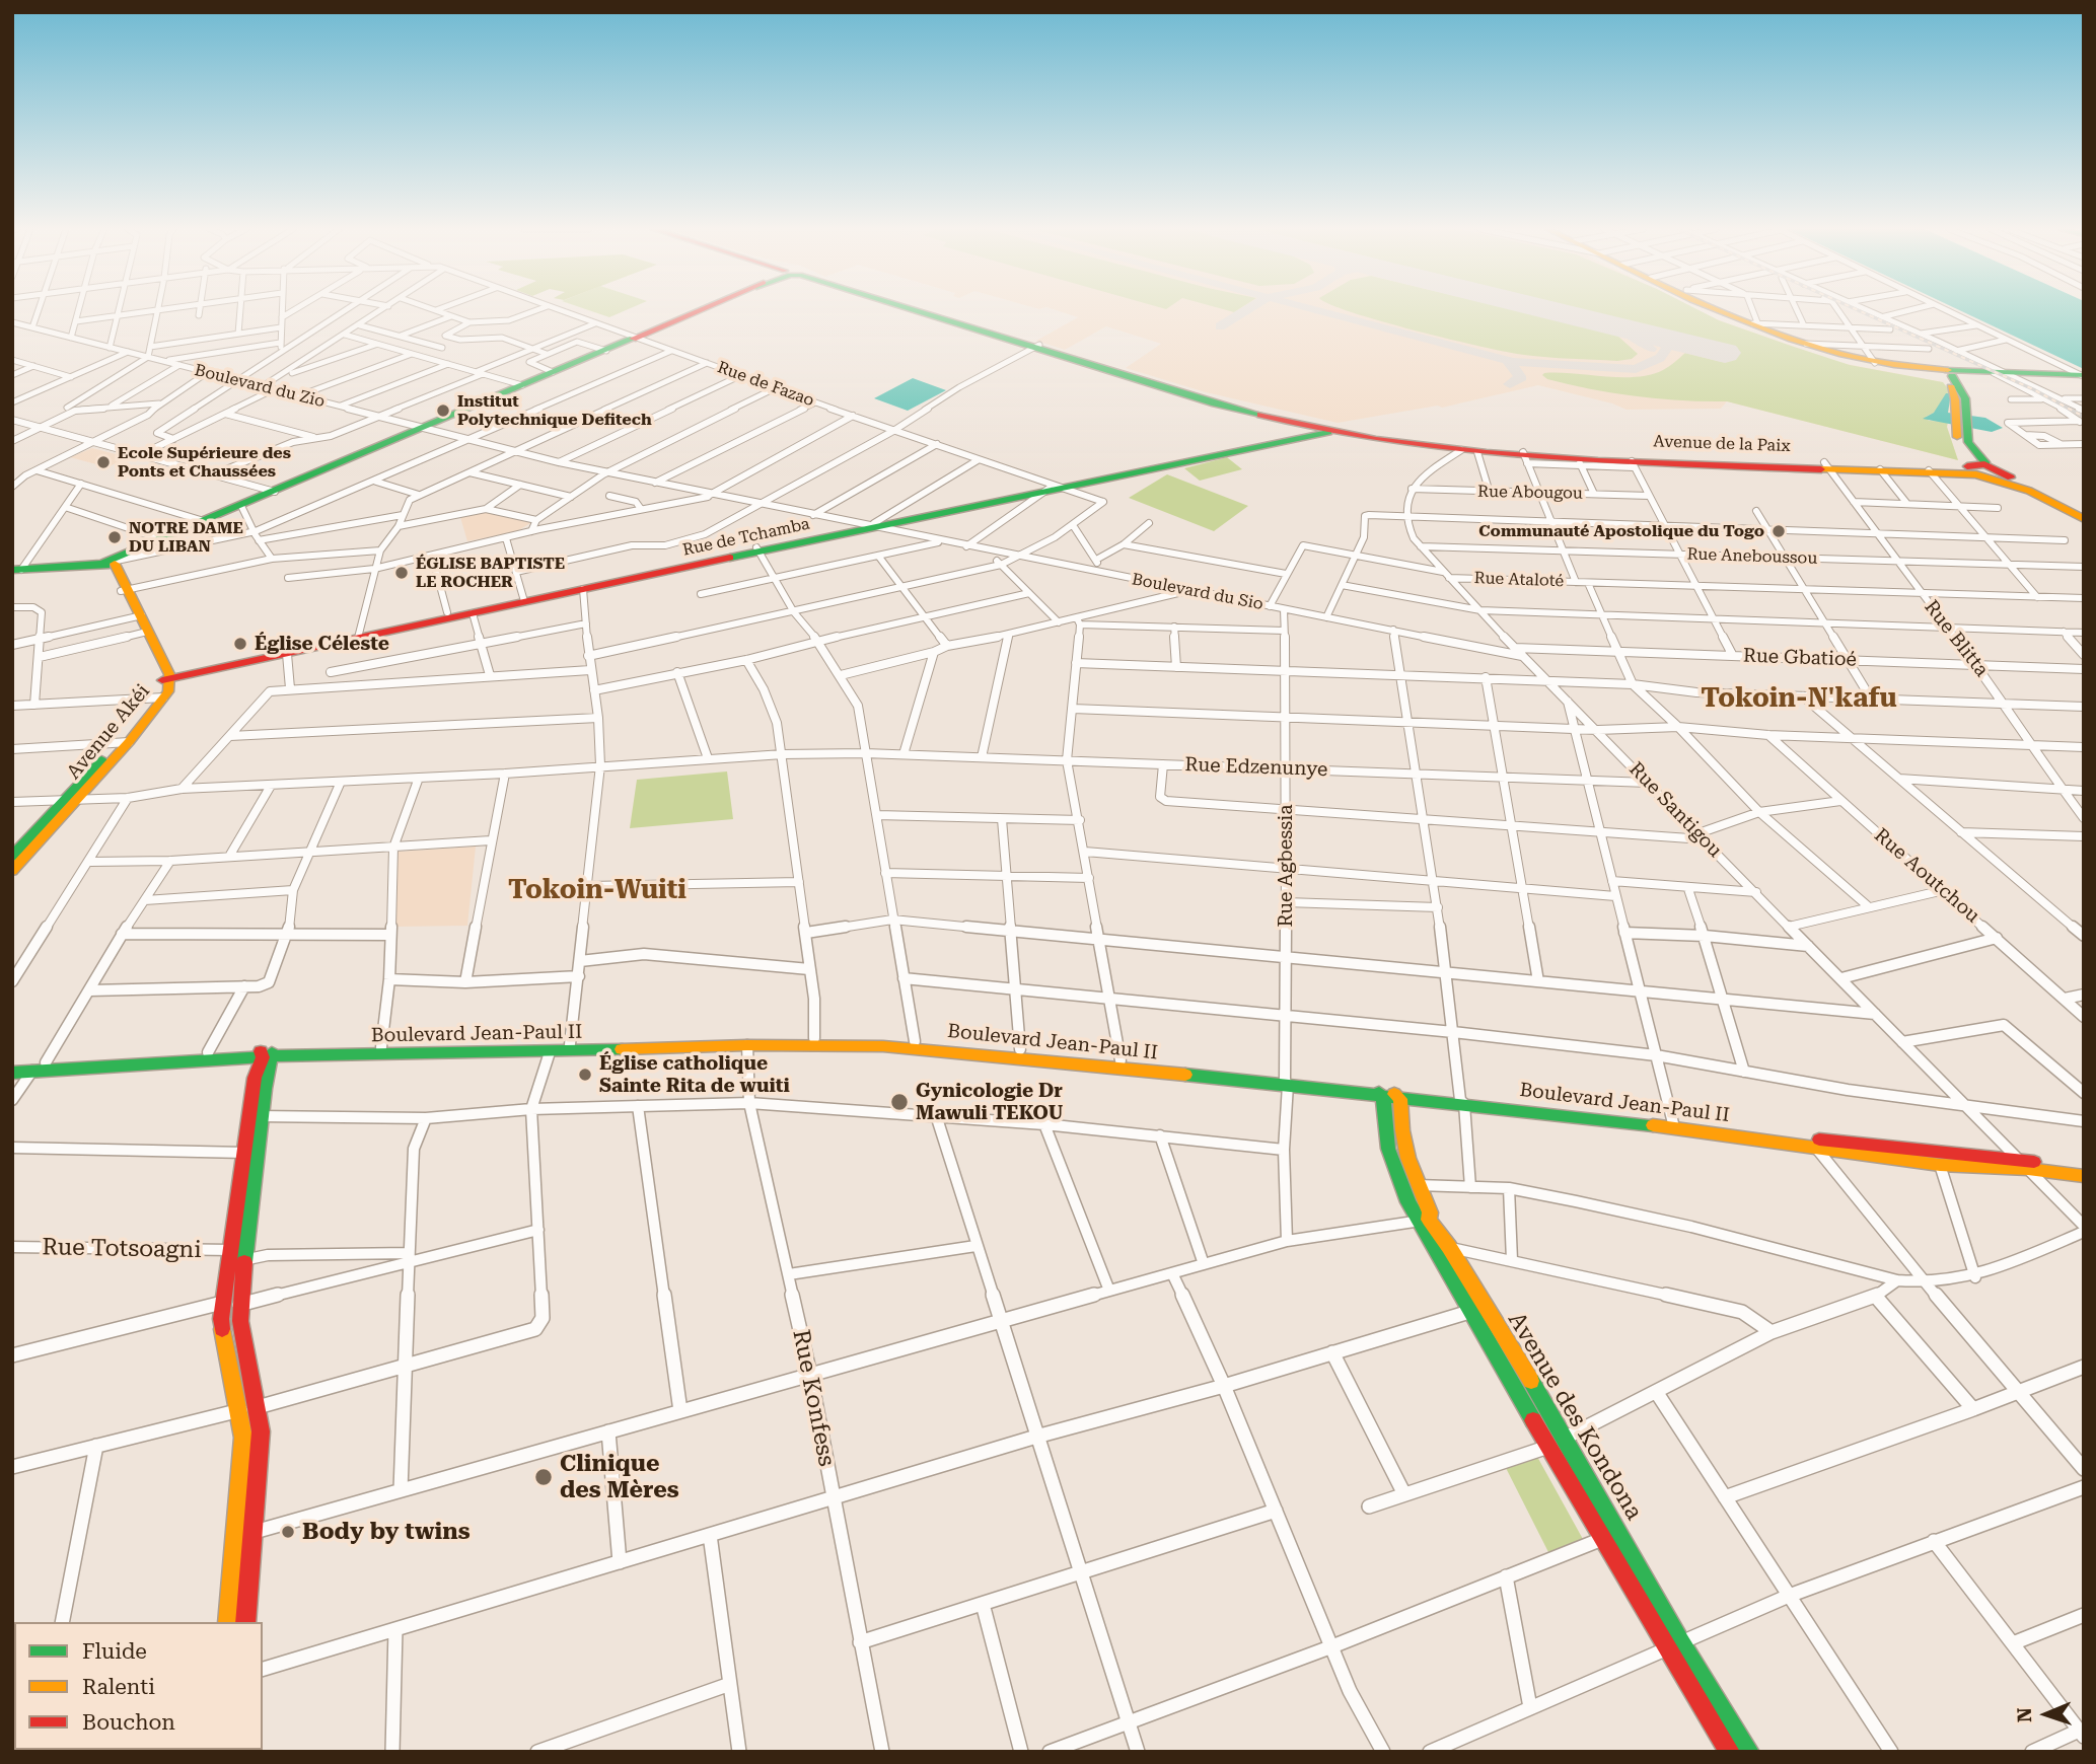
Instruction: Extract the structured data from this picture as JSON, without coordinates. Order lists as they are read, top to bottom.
{
  "streets": {
    "main road": [
      "Avenue de la Paix",
      "Rue de Tchamba",
      "Avenue Akéi",
      "Boulevard Jean-Paul II",
      "Avenue des Kondona"
    ],
    "street": [
      "Rue de Fazao",
      "Boulevard du Zio",
      "Rue Abougou",
      "Rue Aneboussou",
      "Rue Ataloté",
      "Boulevard du Sio",
      "Rue Blitta",
      "Rue Gbatioé",
      "Rue Edzenunye",
      "Rue Santigou",
      "Rue Agbessia",
      "Rue Aoutchou",
      "Rue Totsoagni",
      "Rue Konfess"
    ]
  },
  "crossings": [
    ["Rue de Fazao", "Rue de Tchamba"],
    ["Boulevard du Zio", "Boulevard du Sio"],
    ["Avenue de la Paix", "Rue Blitta"],
    ["Rue de Tchamba", "Boulevard du Sio"],
    ["Rue de Tchamba", "Avenue Akéi"],
    ["Rue Aneboussou", "Rue Blitta"],
    ["Rue Aneboussou", "Rue Santigou"],
    ["Rue Ataloté", "Rue Blitta"],
    ["Rue Ataloté", "Rue Santigou"],
    ["Boulevard du Sio", "Rue Santigou"],
    ["Boulevard du Sio", "Rue Agbessia"],
    ["Rue Blitta", "Rue Gbatioé"],
    ["Rue Gbatioé", "Rue Santigou"],
    ["Avenue Akéi", "Rue Edzenunye"],
    ["Rue Edzenunye", "Rue Santigou"],
    ["Rue Edzenunye", "Rue Agbessia"],
    ["Rue Santigou", "Boulevard Jean-Paul II"],
    ["Rue Agbessia", "Boulevard Jean-Paul II"],
    ["Boulevard Jean-Paul II", "Rue Konfess"],
    ["Boulevard Jean-Paul II", "Avenue des Kondona"]
  ],
  "districts": ["Tokoin-N'kafu", "Tokoin-Wuiti"],
  "places": [
    "Institut Polytechnique Defitech",
    "Ecole Supérieure des Ponts et Chaussées",
    "Communauté Apostolique du Togo",
    "NOTRE DAME DU LIBAN",
    "ÉGLISE BAPTISTE LE ROCHER",
    "Église Céleste",
    "Église catholique Sainte Rita de wuiti",
    "Gynicologie Dr Mawuli TEKOU",
    "Clinique des Mères",
    "Body by twins"
  ],
  "legend": ["Fluide", "Ralenti", "Bouchon"],
  "north": "left"
}
